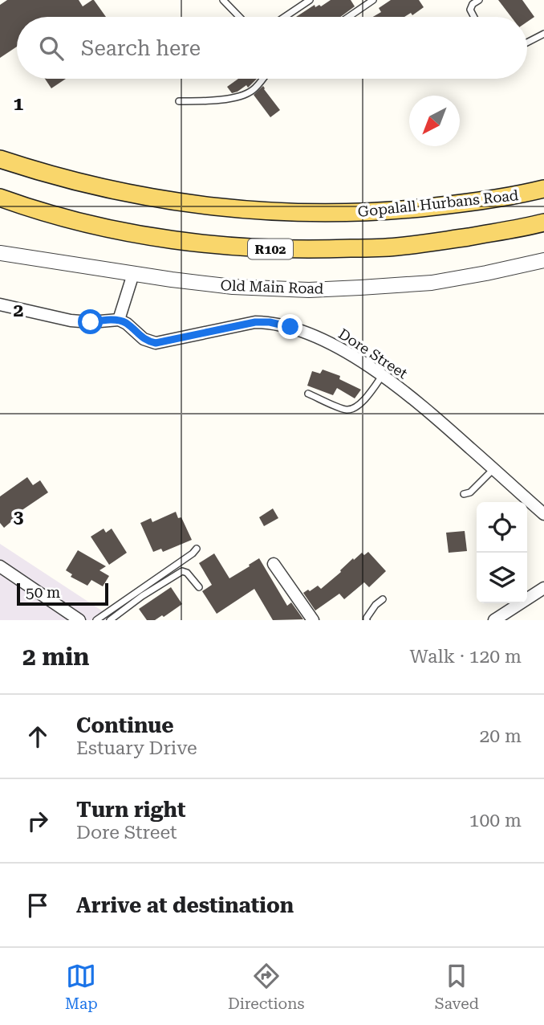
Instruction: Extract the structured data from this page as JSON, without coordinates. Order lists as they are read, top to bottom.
{
  "streets": {
    "main road": ["Gopalall Hurbans Road", "R102"],
    "street": ["Old Main Road", "Dore Street"]
  },
  "scale_bar": "50 m",
  "north": "bottom left",
  "page": {
    "search": "Search here",
    "scale": "50 m",
    "heading": ["2 min", "Walk · 120 m"],
    "list": [
      ["Continue", "Estuary Drive", "20 m"],
      ["Turn right", "Dore Street", "100 m"],
      "Arrive at destination"
    ],
    "nav": ["Map", "Directions", "Saved"]
  },
  "grid": {
    "rows": ["1", "2", "3"]
  }
}
